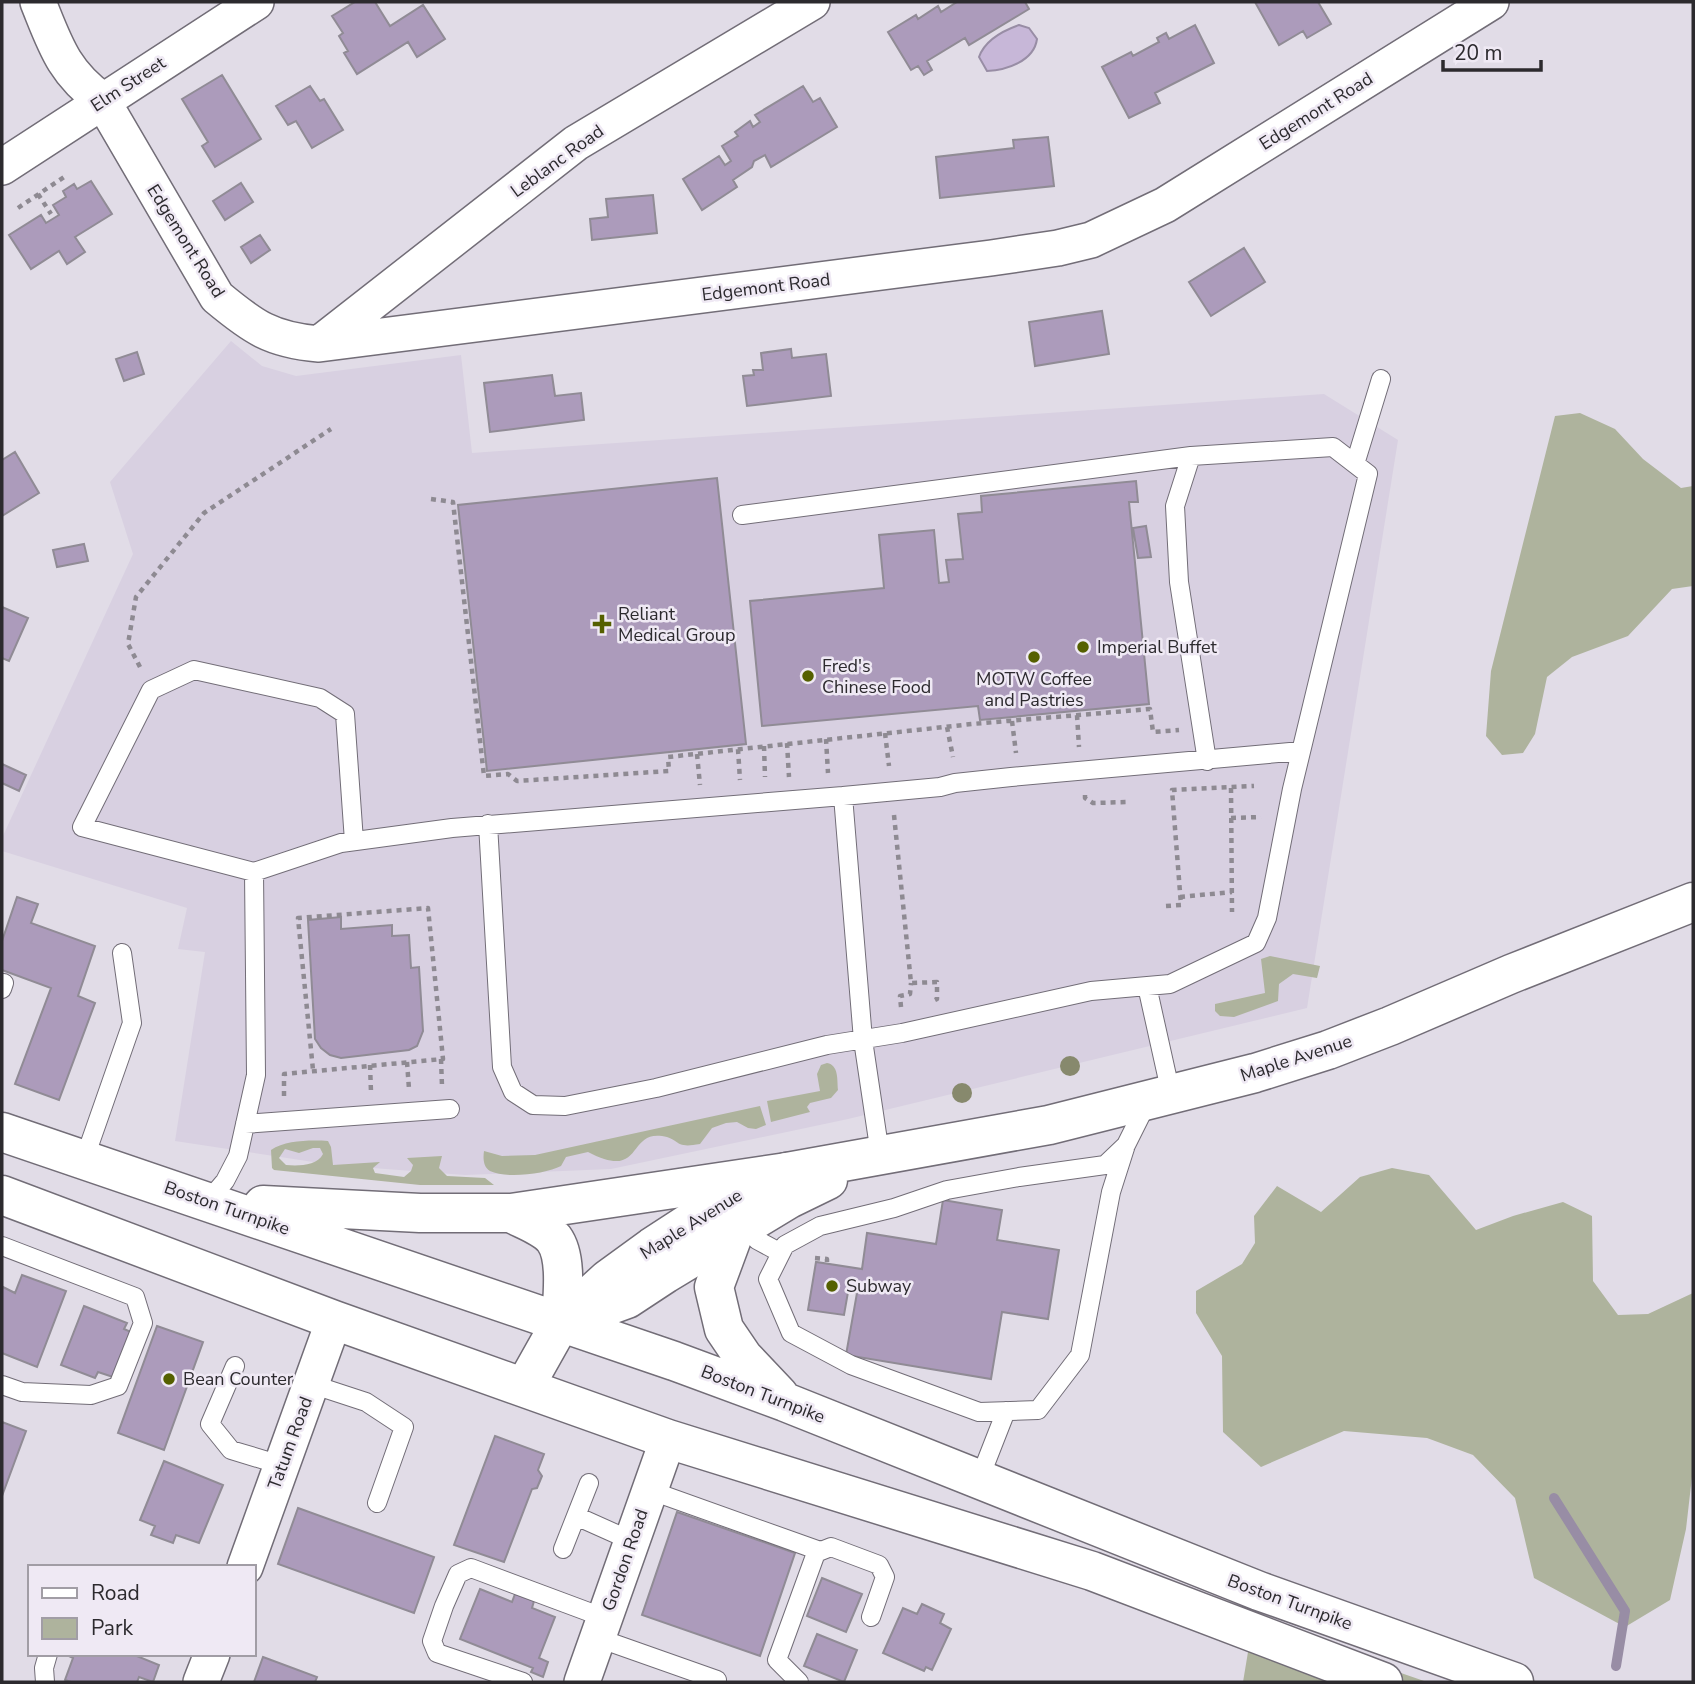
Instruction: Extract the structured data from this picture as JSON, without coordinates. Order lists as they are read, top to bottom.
{
  "streets": {
    "main road": ["Maple Avenue", "Boston Turnpike"],
    "street": [
      "Elm Street",
      "Edgemont Road",
      "Leblanc Road",
      "Tatum Road",
      "Gordon Road"
    ]
  },
  "crossings": [
    ["Elm Street", "Edgemont Road"],
    ["Edgemont Road", "Leblanc Road"],
    ["Maple Avenue", "Boston Turnpike"]
  ],
  "places": {
    "health": ["Reliant Medical Group"],
    "other": [
      "Imperial Buffet",
      "MOTW Coffee and Pastries",
      "Fred's Chinese Food",
      "Subway",
      "Bean Counter"
    ]
  },
  "legend": ["Road", "Park"],
  "scale_bar": "20 m"
}
